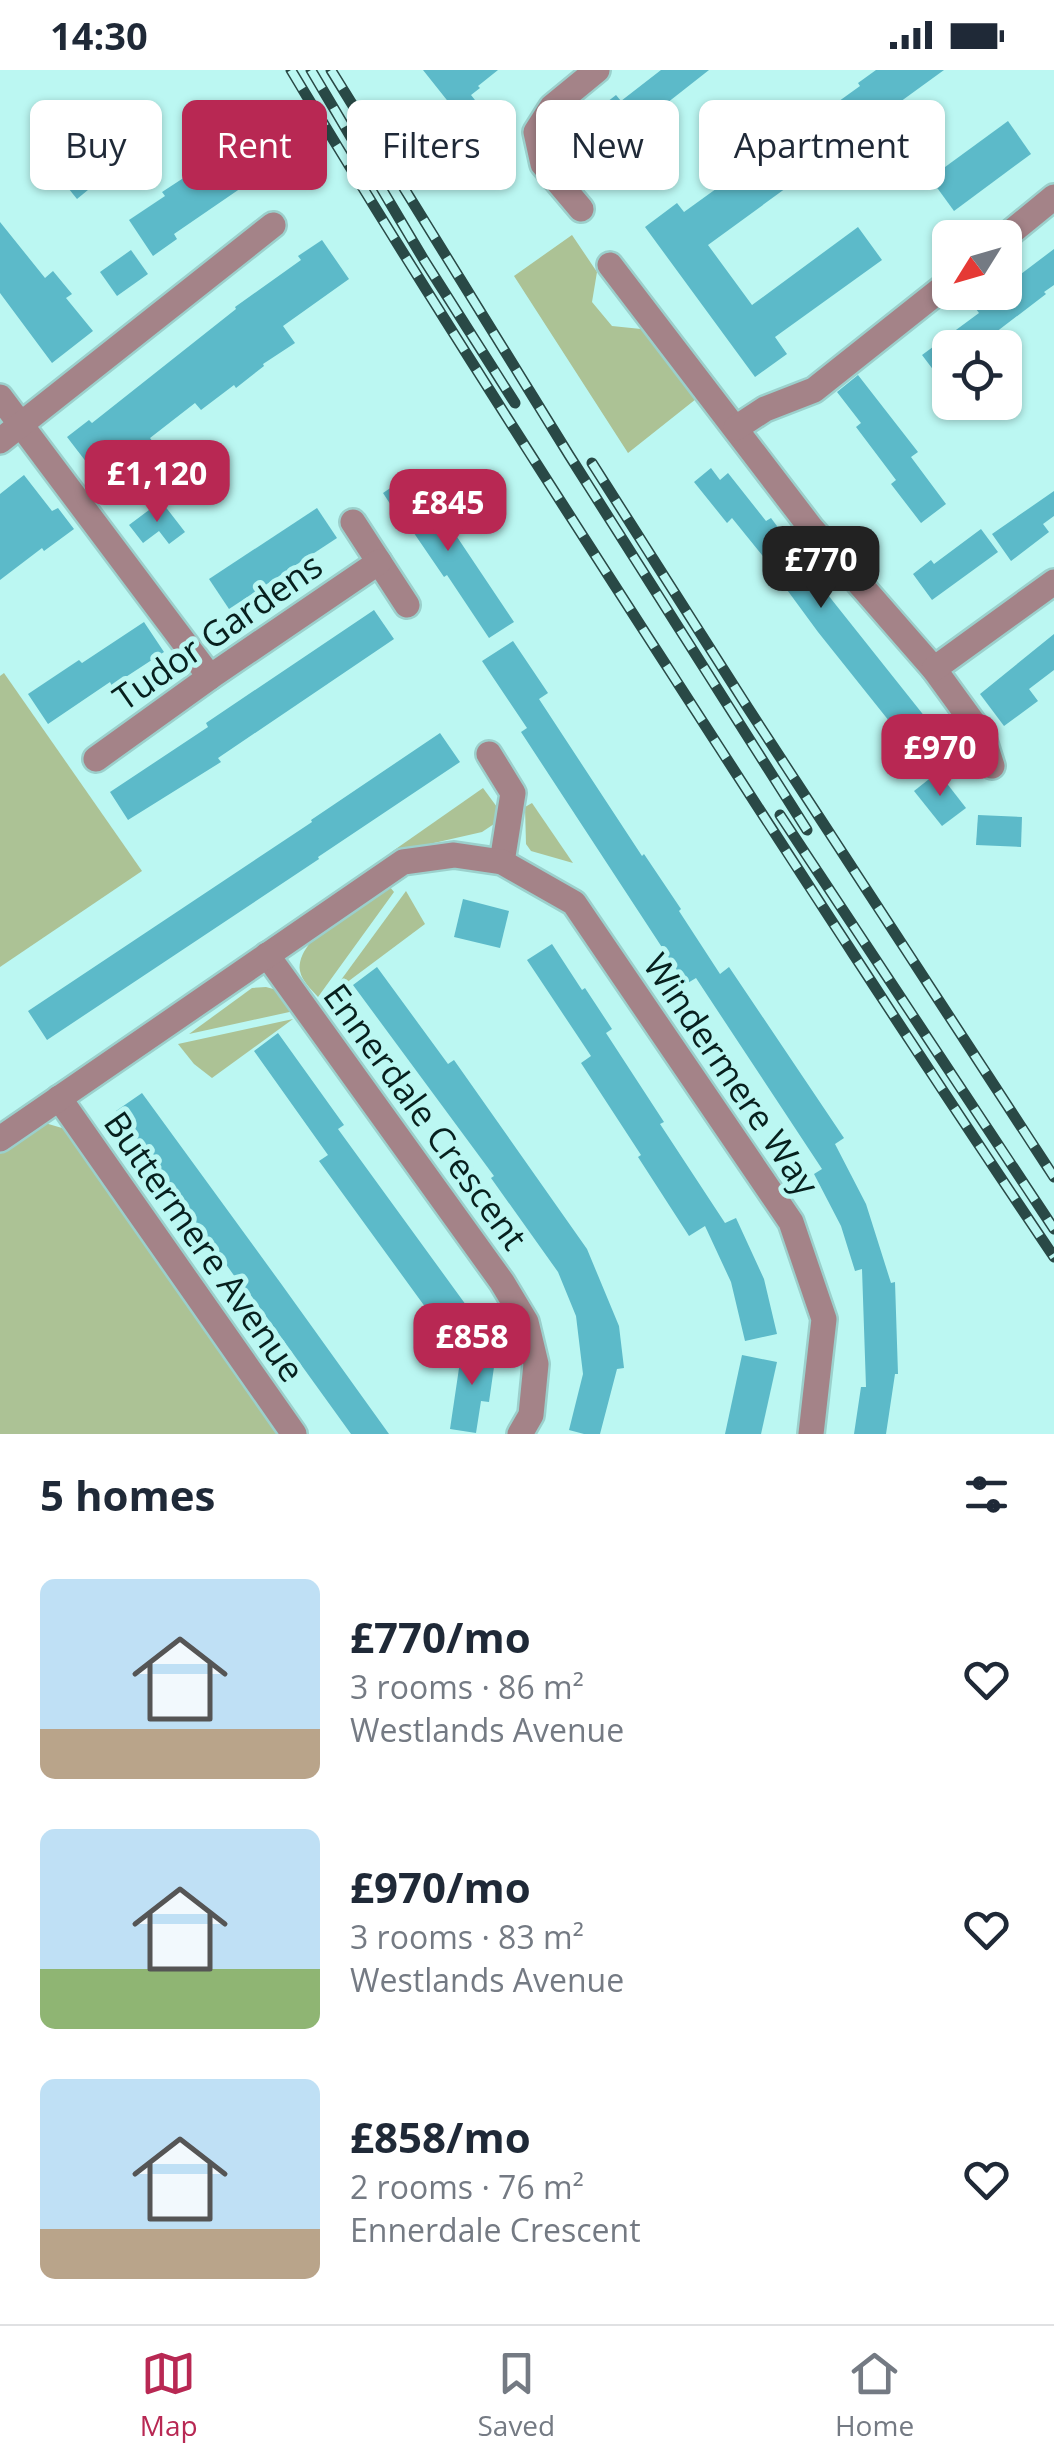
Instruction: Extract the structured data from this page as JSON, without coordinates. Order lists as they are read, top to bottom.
{
  "streets": {
    "street": [
      "Tudor Gardens",
      "Windermere Way",
      "Ennerdale Crescent",
      "Buttermere Avenue"
    ]
  },
  "crossings": [
    ["Windermere Way", "Ennerdale Crescent"],
    ["Windermere Way", "Buttermere Avenue"]
  ],
  "north": "bottom left",
  "page": {
    "status": "14:30",
    "chip": [
      "Buy",
      "Rent",
      "Filters",
      "New",
      "Apartment"
    ],
    "price": [
      "£1,120",
      "£845",
      "£770",
      "£970",
      "£858"
    ],
    "heading": "5 homes",
    "list": [
      {
        "name": "£770/mo",
        "note": "3 rooms · 86 m² · Westlands Avenue"
      },
      {
        "name": "£970/mo",
        "note": "3 rooms · 83 m² · Westlands Avenue"
      },
      {
        "name": "£858/mo",
        "note": "2 rooms · 76 m² · Ennerdale Crescent"
      }
    ],
    "tabs": ["Map", "Saved", "Home"]
  }
}
